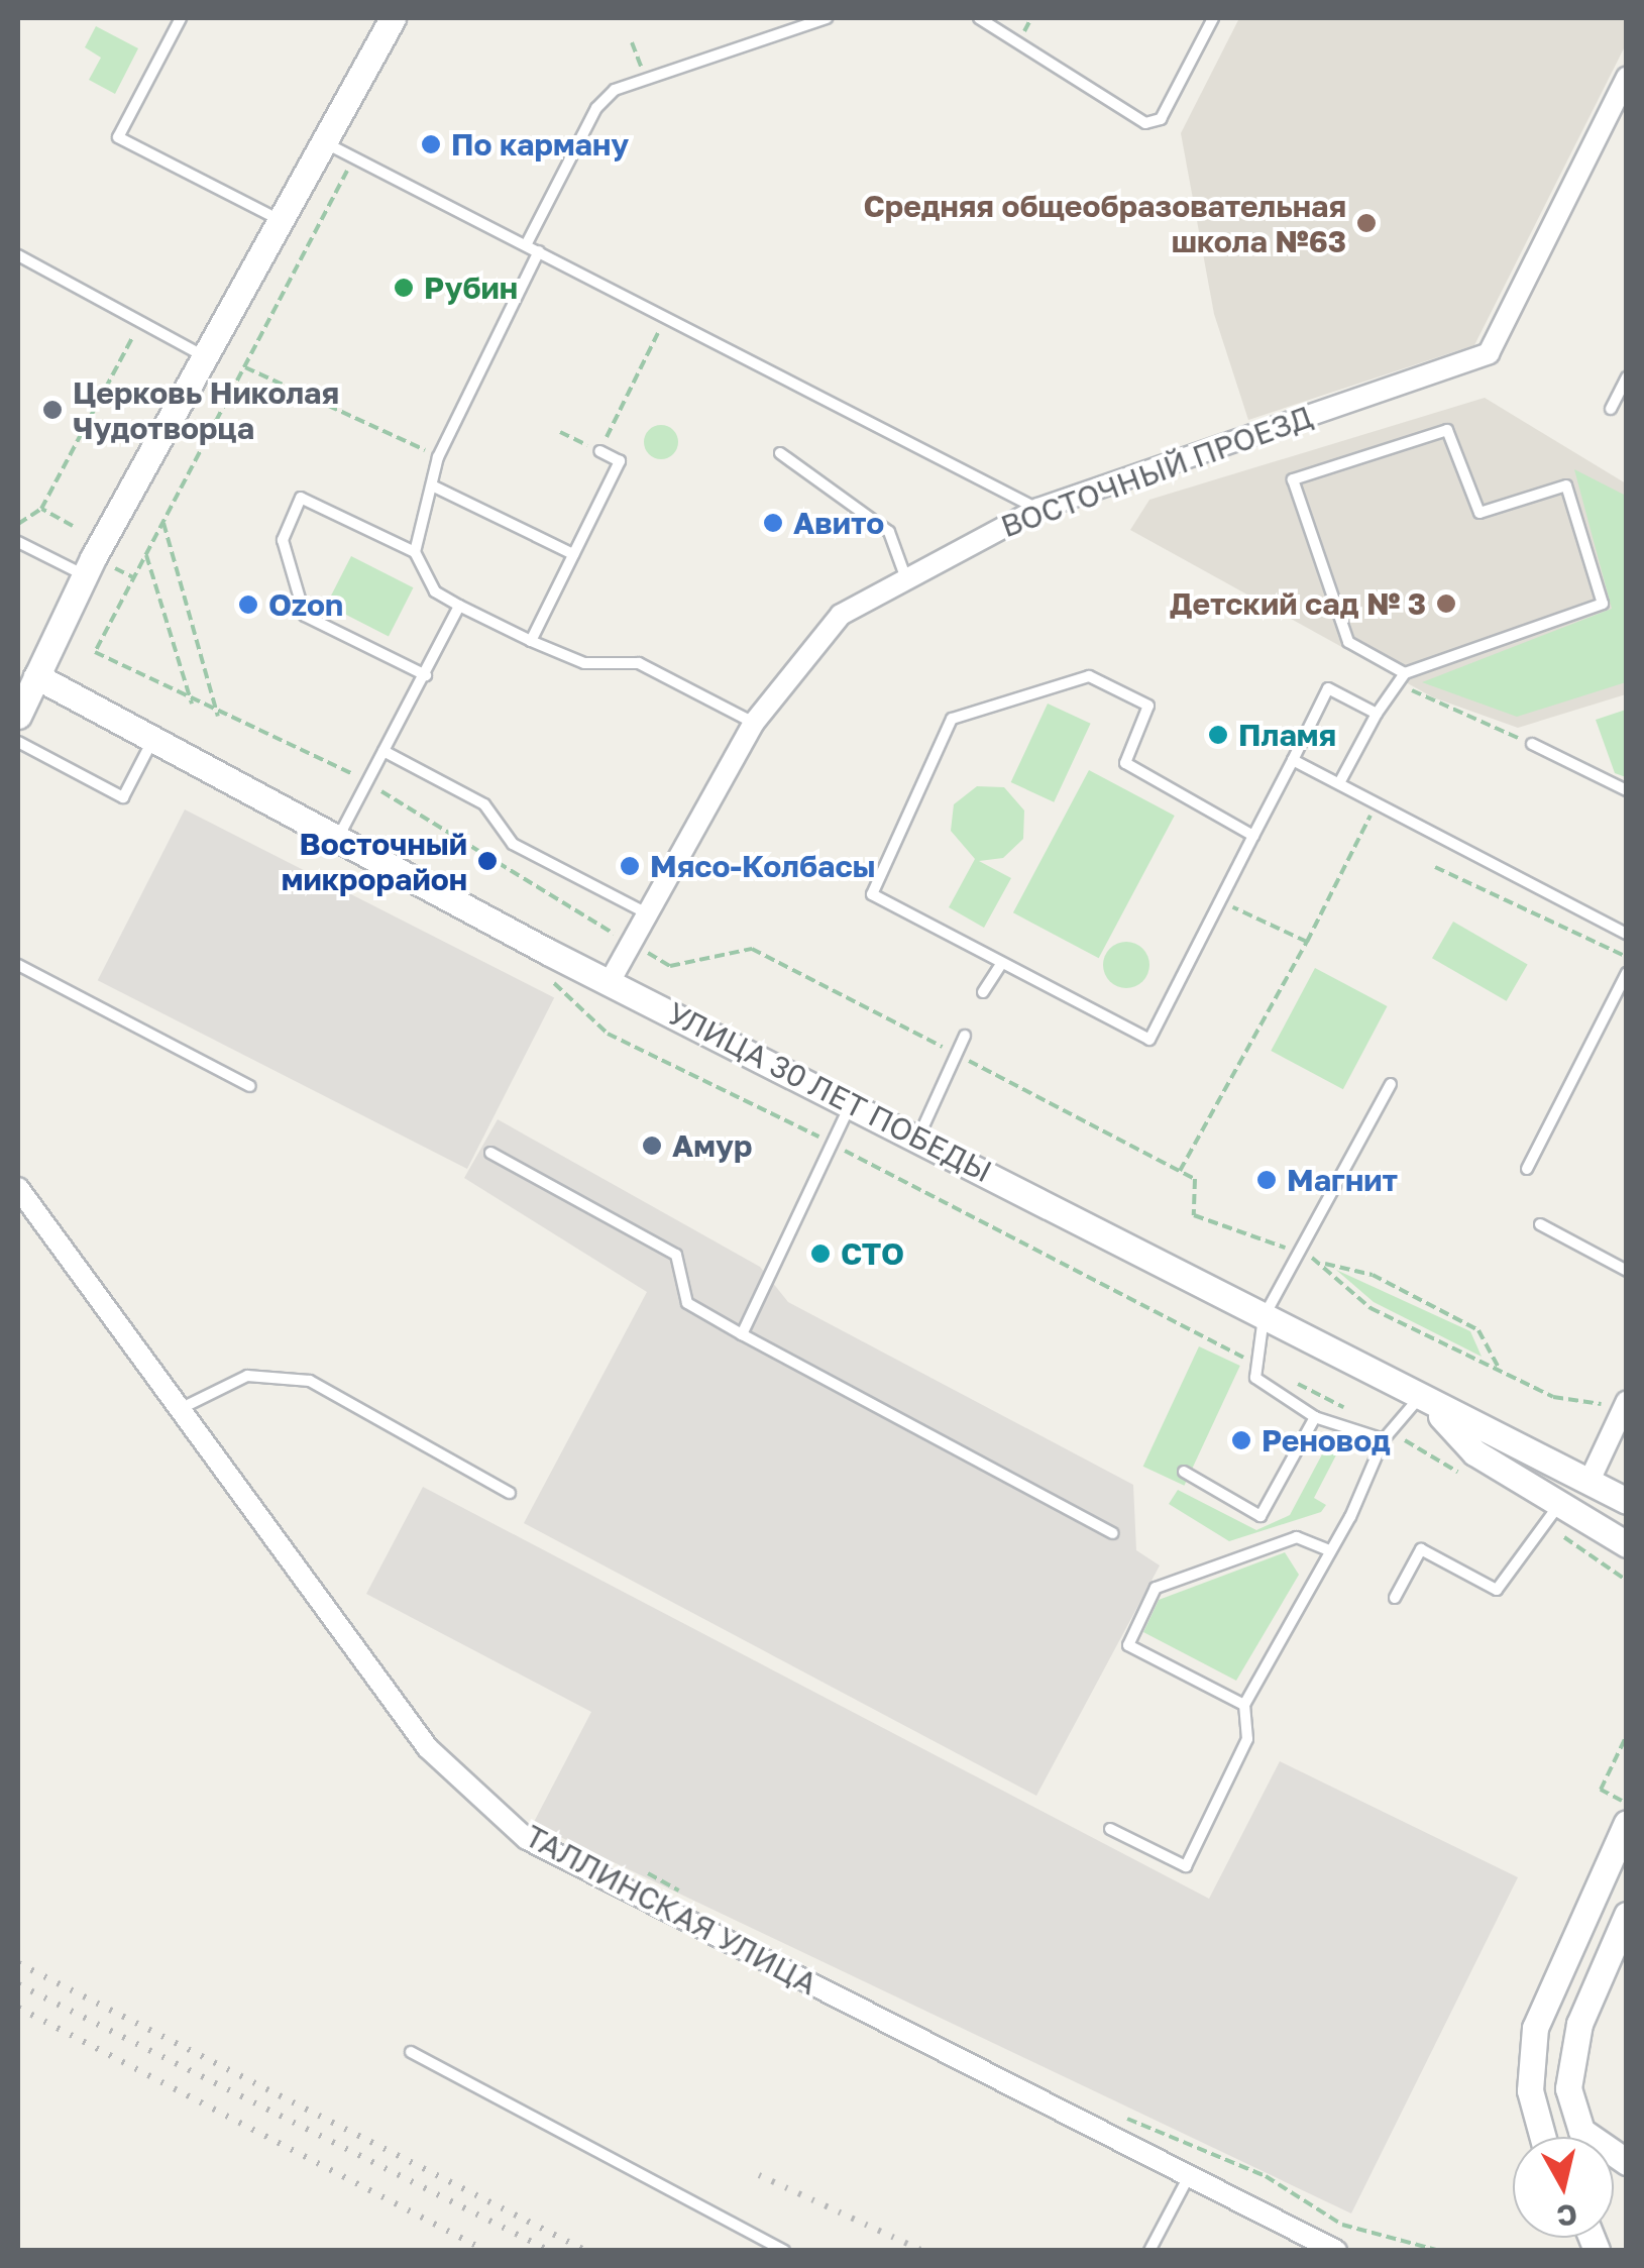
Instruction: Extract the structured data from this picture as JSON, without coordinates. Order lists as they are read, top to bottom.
{
  "streets": {
    "street": ["ВОСТОЧНЫЙ ПРОЕЗД", "УЛИЦА 30 ЛЕТ ПОБЕДЫ", "ТАЛЛИНСКАЯ УЛИЦА"]
  },
  "crossings": [
    ["ВОСТОЧНЫЙ ПРОЕЗД", "УЛИЦА 30 ЛЕТ ПОБЕДЫ"]
  ],
  "places": [
    "По карману",
    "Средняя общеобразовательная школа №63",
    "Рубин",
    "Церковь Николая Чудотворца",
    "Авито",
    "Детский сад № 3",
    "Ozon",
    "Пламя",
    "Восточный микрорайон",
    "Мясо-Колбасы",
    "Амур",
    "Магнит",
    "СТО",
    "Реновод"
  ],
  "north": "bottom"
}
